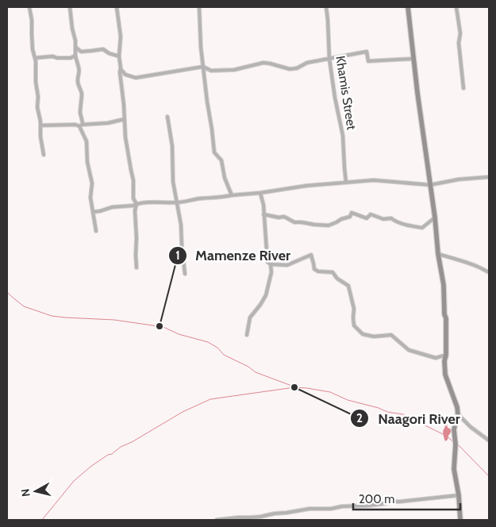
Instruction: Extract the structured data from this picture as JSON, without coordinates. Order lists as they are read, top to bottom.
{
  "streets": {
    "street": ["Khamis Street"]
  },
  "places": ["Mamenze River", "Naagori River"],
  "scale_bar": "200 m",
  "north": "left"
}
